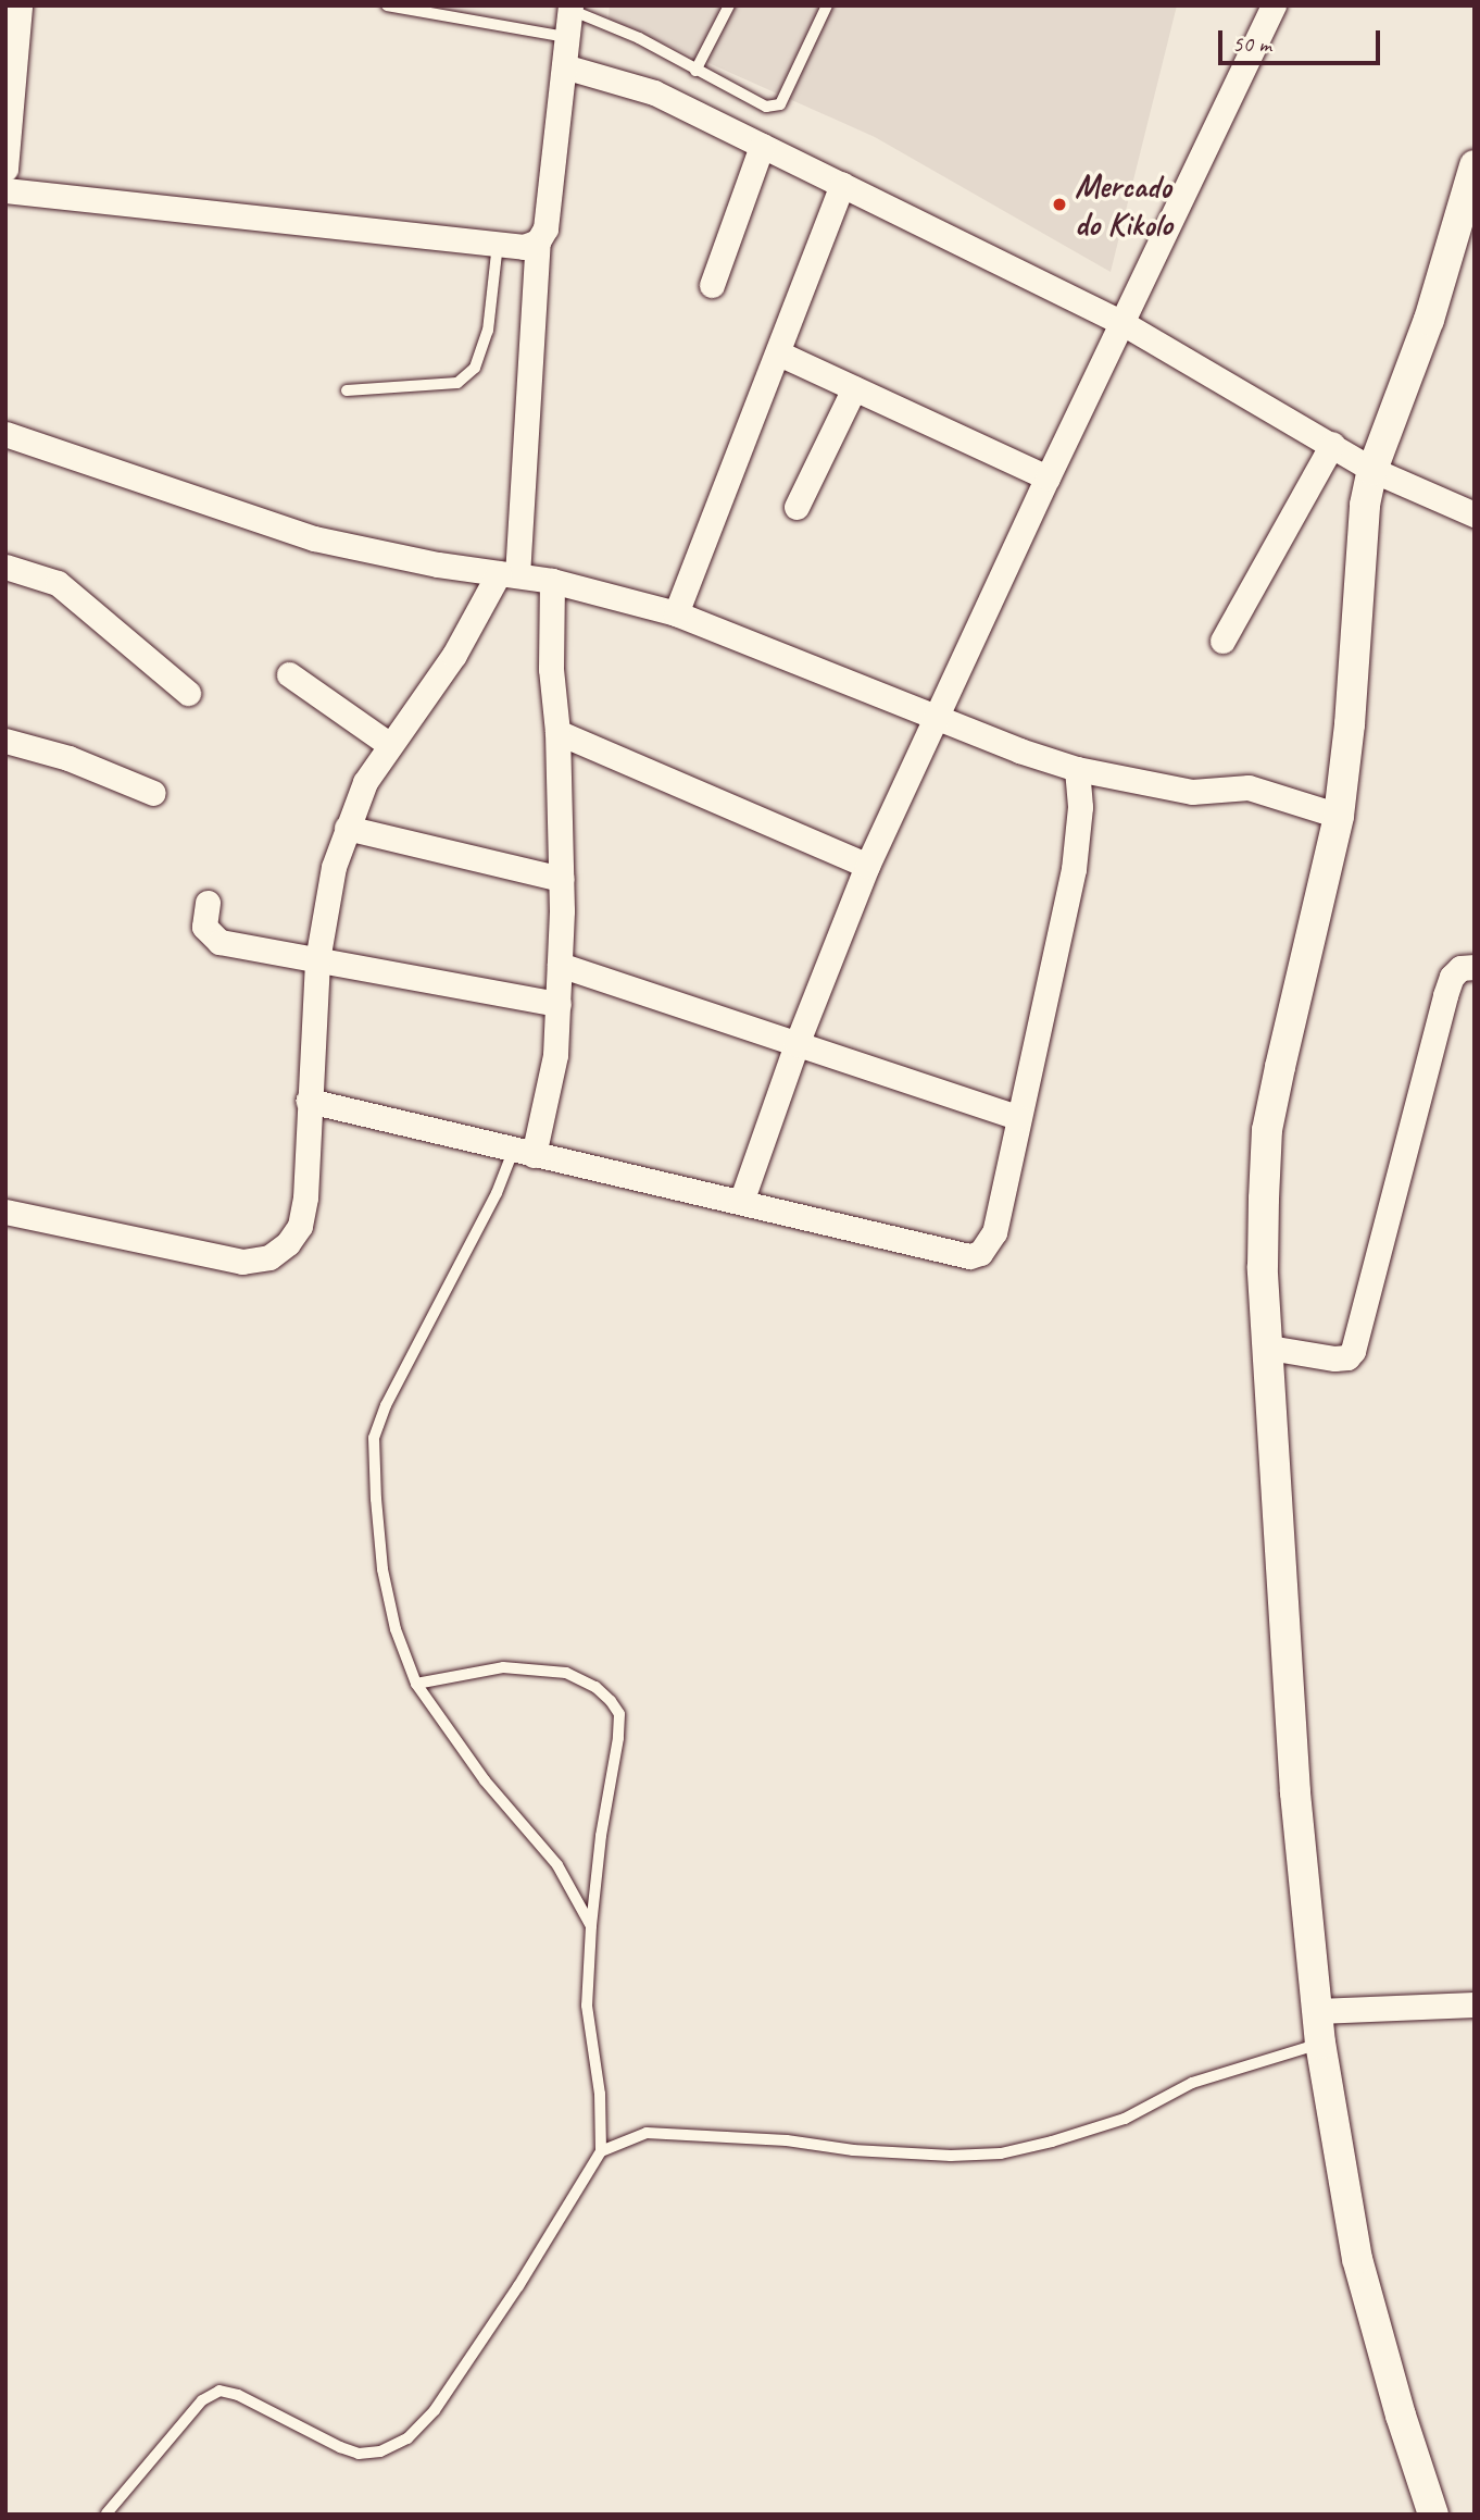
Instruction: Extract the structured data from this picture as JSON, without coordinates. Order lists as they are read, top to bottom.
{
  "places": ["Mercado do Kikolo"],
  "scale_bar": "50 m"
}
